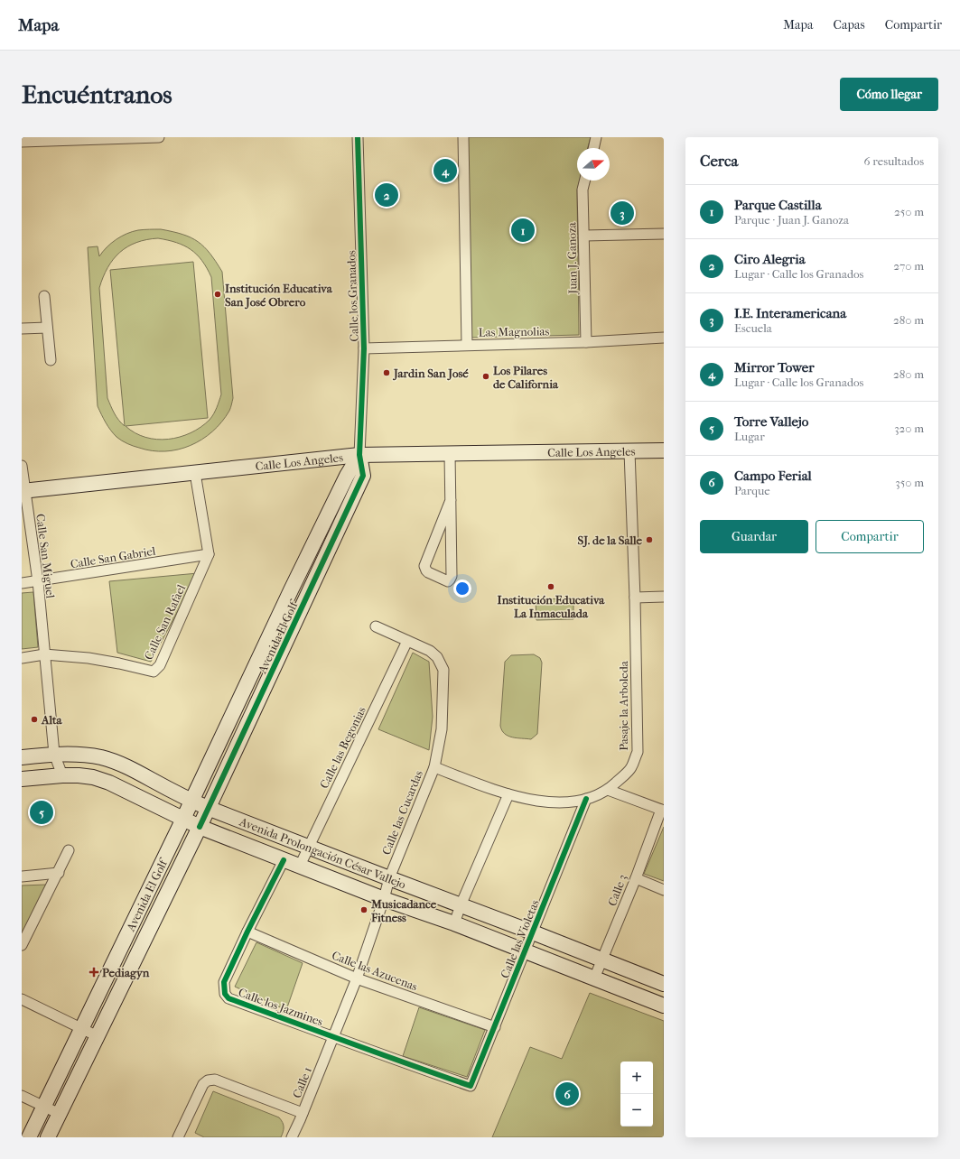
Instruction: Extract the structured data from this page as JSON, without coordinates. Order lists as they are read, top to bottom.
{
  "streets": {
    "main road": ["Calle Los Angeles", "Avenida El Golf", "Avenida Prolongación César Vallejo"],
    "street": [
      "Juan J. Ganoza",
      "Calle los Granados",
      "Las Magnolias",
      "Calle San Miguel",
      "Calle San Gabriel",
      "Calle San Rafael",
      "Pasaje la Arboleda",
      "Calle las Begonias",
      "Calle las Cucardas",
      "Calle 3",
      "Calle las Violetas",
      "Calle las Azucenas",
      "Calle los Jazmines",
      "Calle 1"
    ]
  },
  "crossings": [
    ["Juan J. Ganoza", "Las Magnolias"],
    ["Calle los Granados", "Las Magnolias"],
    ["Calle los Granados", "Calle Los Angeles"],
    ["Calle los Granados", "Avenida El Golf"],
    ["Calle Los Angeles", "Calle San Miguel"],
    ["Calle Los Angeles", "Avenida El Golf"],
    ["Calle Los Angeles", "Pasaje la Arboleda"],
    ["Calle San Miguel", "Calle San Gabriel"],
    ["Calle San Miguel", "Calle San Rafael"],
    ["Calle San Miguel", "Avenida Prolongación César Vallejo"],
    ["Calle San Gabriel", "Calle San Rafael"],
    ["Avenida El Golf", "Avenida Prolongación César Vallejo"],
    ["Pasaje la Arboleda", "Calle las Cucardas"],
    ["Pasaje la Arboleda", "Calle las Violetas"],
    ["Calle las Begonias", "Calle las Cucardas"],
    ["Calle las Begonias", "Avenida Prolongación César Vallejo"],
    ["Calle las Cucardas", "Avenida Prolongación César Vallejo"],
    ["Calle las Cucardas", "Calle las Azucenas"],
    ["Calle las Cucardas", "Calle los Jazmines"],
    ["Calle las Cucardas", "Calle 1"],
    ["Avenida Prolongación César Vallejo", "Calle 3"],
    ["Avenida Prolongación César Vallejo", "Calle las Violetas"],
    ["Avenida Prolongación César Vallejo", "Calle los Jazmines"],
    ["Calle las Violetas", "Calle las Azucenas"],
    ["Calle las Violetas", "Calle los Jazmines"],
    ["Calle las Azucenas", "Calle los Jazmines"],
    ["Calle los Jazmines", "Calle 1"]
  ],
  "places": {
    "other": [
      "Institución Educativa San José Obrero",
      "Jardin San José",
      "Los Pilares de California",
      "SJ. de la Salle",
      "Institución Educativa La Inmaculada",
      "Alta",
      "Musicadance Fitness"
    ],
    "health": ["Pediagyn"]
  },
  "north": "right",
  "page": {
    "header": "Mapa",
    "nav": ["Mapa", "Capas", "Compartir"],
    "buttons": [
      "Cómo llegar",
      ["Guardar", "Compartir"]
    ],
    "title": "Encuéntranos",
    "heading": ["Cerca", "6 resultados"],
    "pins": [
      "4",
      "2",
      "3",
      "1",
      "5",
      "6"
    ],
    "list": [
      {
        "mark": "1",
        "name": "Parque Castilla",
        "note": "Parque · Juan J. Ganoza",
        "value": "250 m"
      },
      {
        "mark": "2",
        "name": "Ciro Alegria",
        "note": "Lugar · Calle los Granados",
        "value": "270 m"
      },
      {
        "mark": "3",
        "name": "I.E. Interamericana",
        "note": "Escuela",
        "value": "280 m"
      },
      {
        "mark": "4",
        "name": "Mirror Tower",
        "note": "Lugar · Calle los Granados",
        "value": "280 m"
      },
      {
        "mark": "5",
        "name": "Torre Vallejo",
        "note": "Lugar",
        "value": "320 m"
      },
      {
        "mark": "6",
        "name": "Campo Ferial",
        "note": "Parque",
        "value": "350 m"
      }
    ],
    "map_buttons": ["+", "−"]
  }
}
